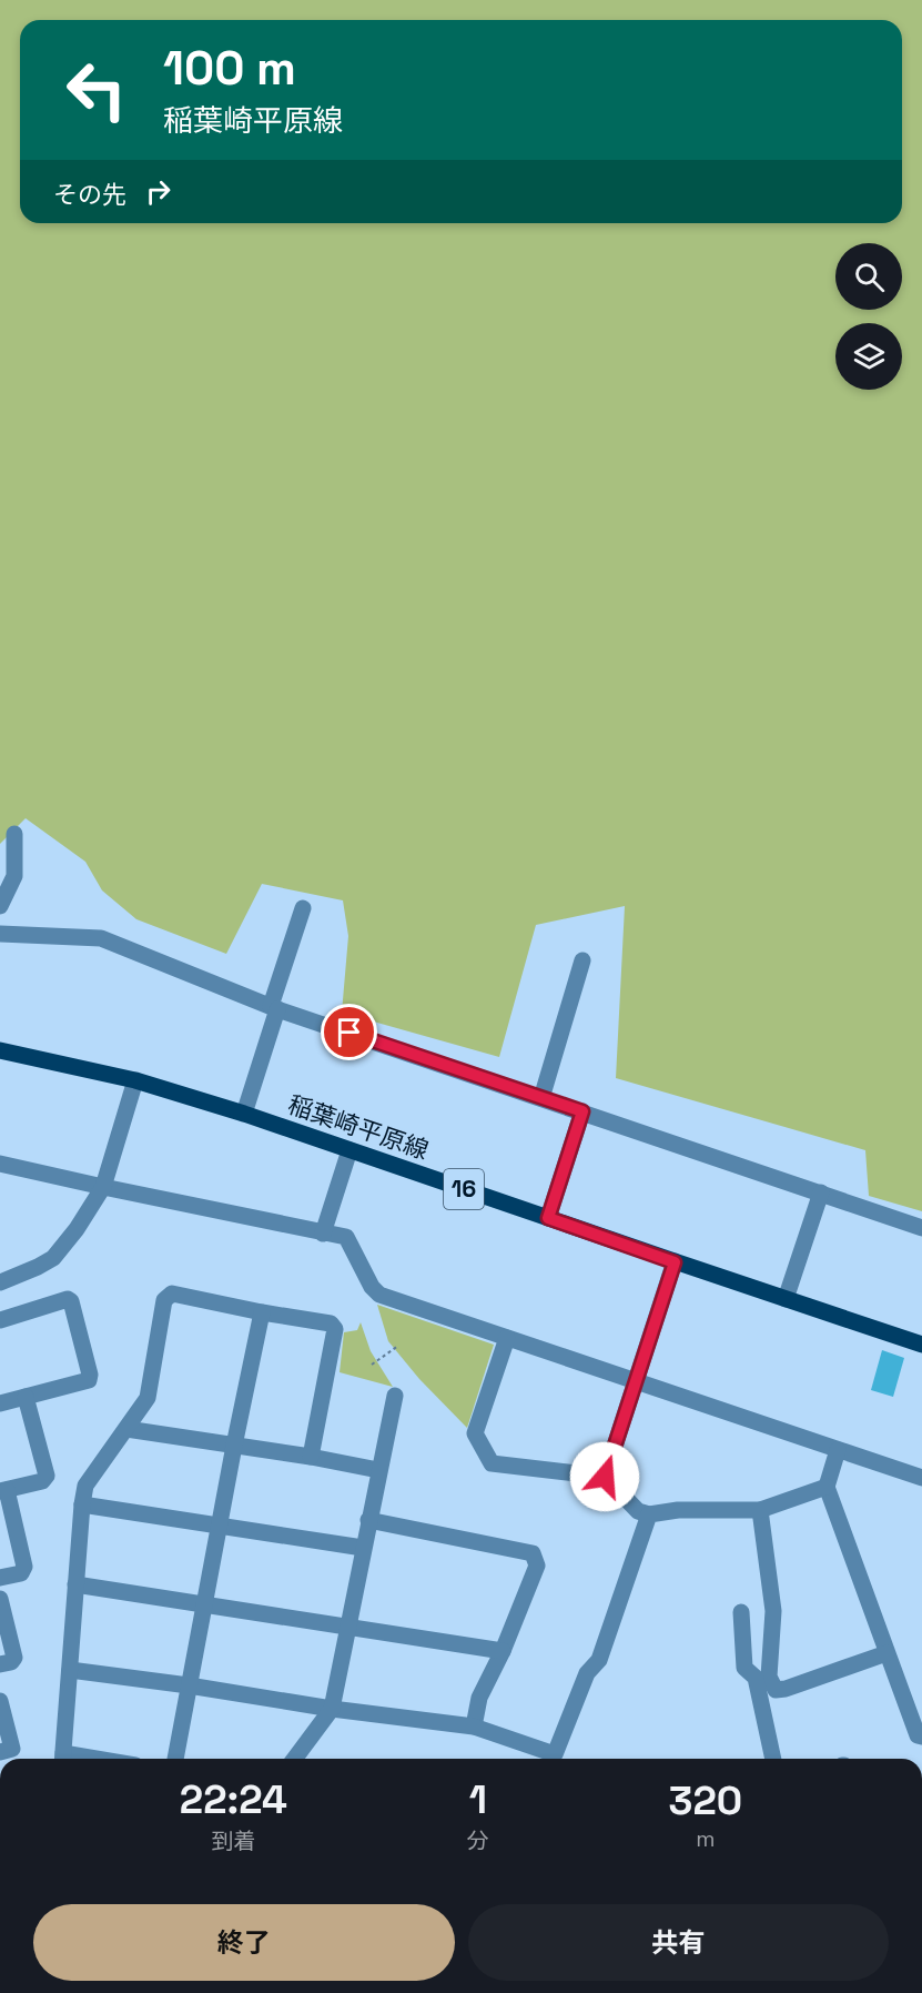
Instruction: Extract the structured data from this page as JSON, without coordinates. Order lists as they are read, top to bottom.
{
  "streets": {
    "main road": ["稲葉崎平原線", "16"]
  },
  "page": {
    "turn": ["100 m", "稲葉崎平原線"],
    "then": "その先",
    "eta": [
      "22:24",
      "到着",
      "1",
      "分",
      "320",
      "m"
    ],
    "buttons": ["終了", "共有"]
  }
}
